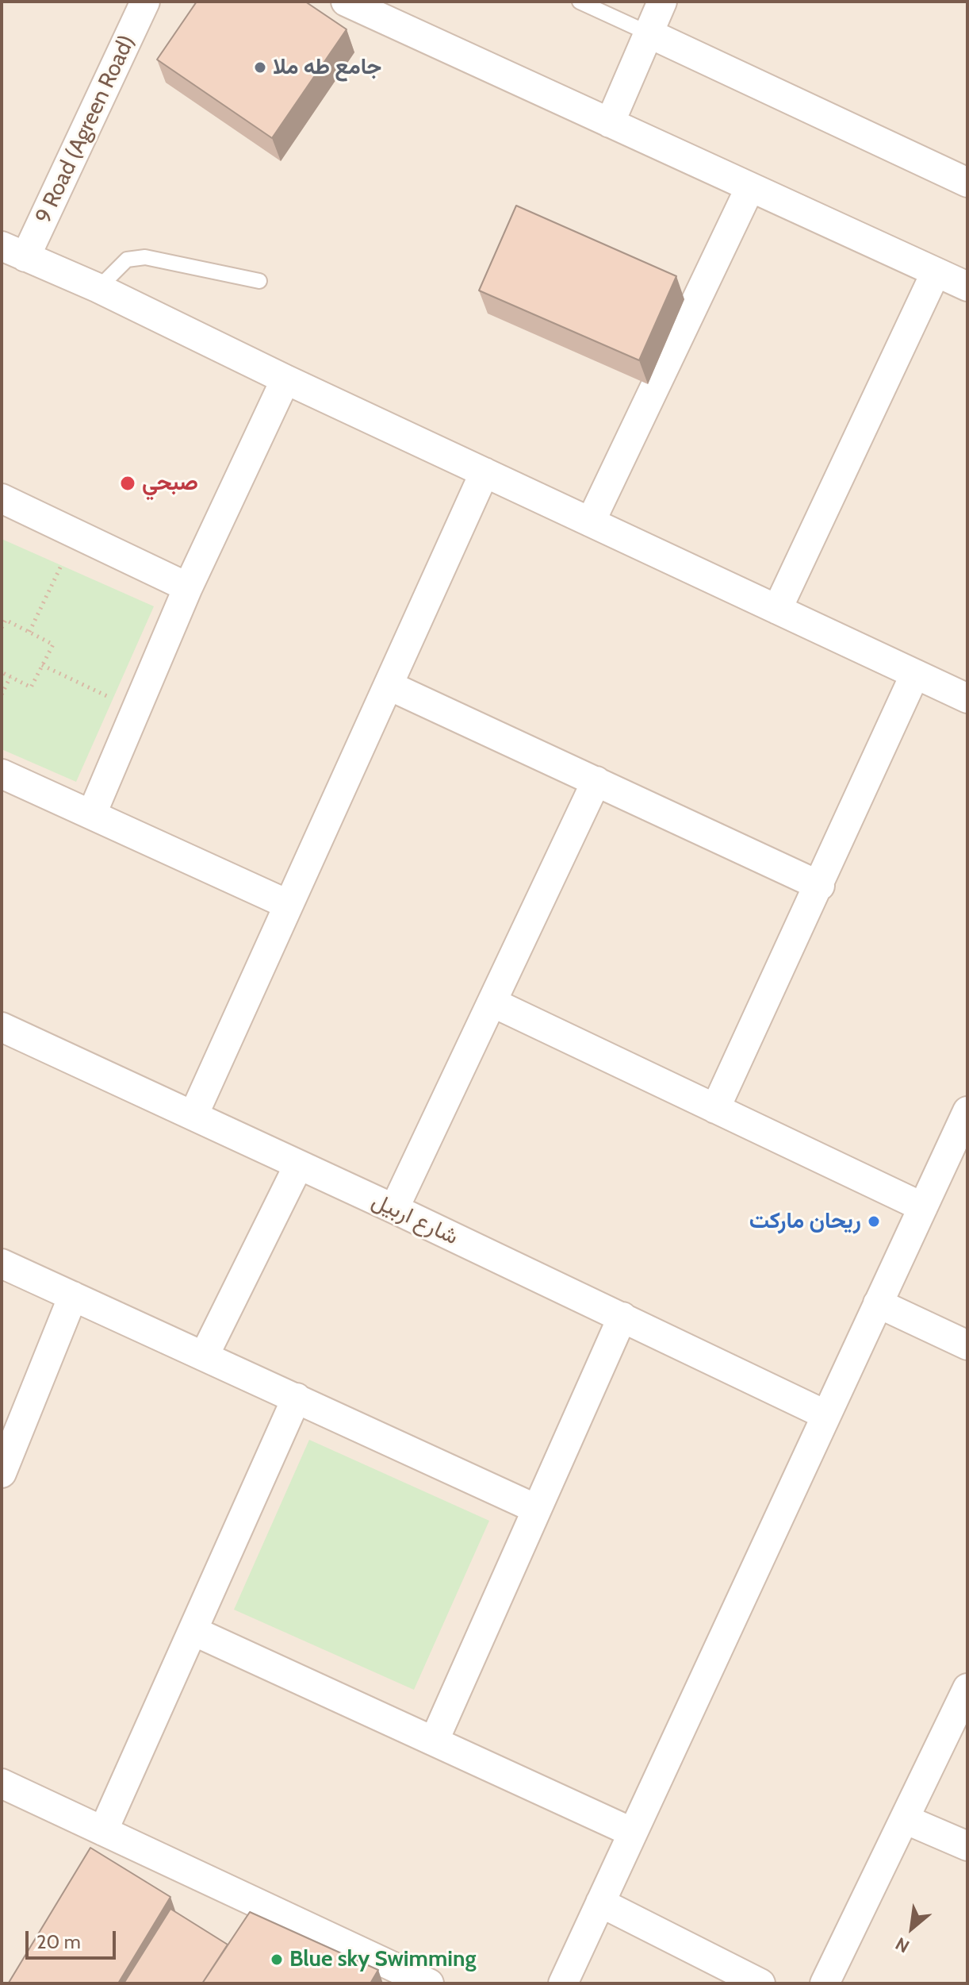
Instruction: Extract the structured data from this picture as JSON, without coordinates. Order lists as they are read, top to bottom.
{
  "streets": {
    "street": ["9 Road (Agreen Road)", "شارع اربيل"]
  },
  "places": [
    "جامع طه ملا",
    "صبحي",
    "ريحان ماركت",
    "Blue sky Swimming"
  ],
  "scale_bar": "20 m",
  "north": "bottom left"
}
